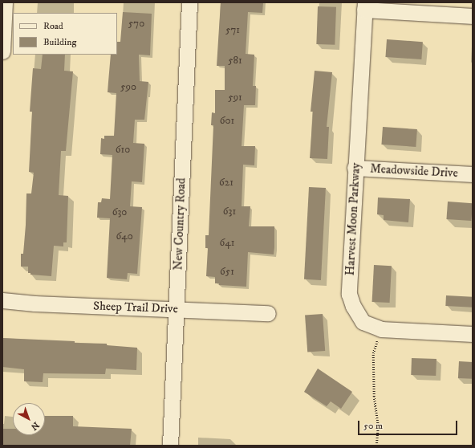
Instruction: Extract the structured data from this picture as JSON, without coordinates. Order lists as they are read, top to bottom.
{
  "streets": {
    "street": [
      "Meadowside Drive",
      "Harvest Moon Parkway",
      "New Country Road",
      "Sheep Trail Drive"
    ]
  },
  "crossings": [
    ["Meadowside Drive", "Harvest Moon Parkway"],
    ["New Country Road", "Sheep Trail Drive"]
  ],
  "house_numbers": [
    "570",
    "571",
    "581",
    "590",
    "591",
    "601",
    "610",
    "621",
    "631",
    "630",
    "640",
    "641",
    "651"
  ],
  "legend": ["Road", "Building"],
  "scale_bar": "50 m",
  "north": "bottom right"
}
